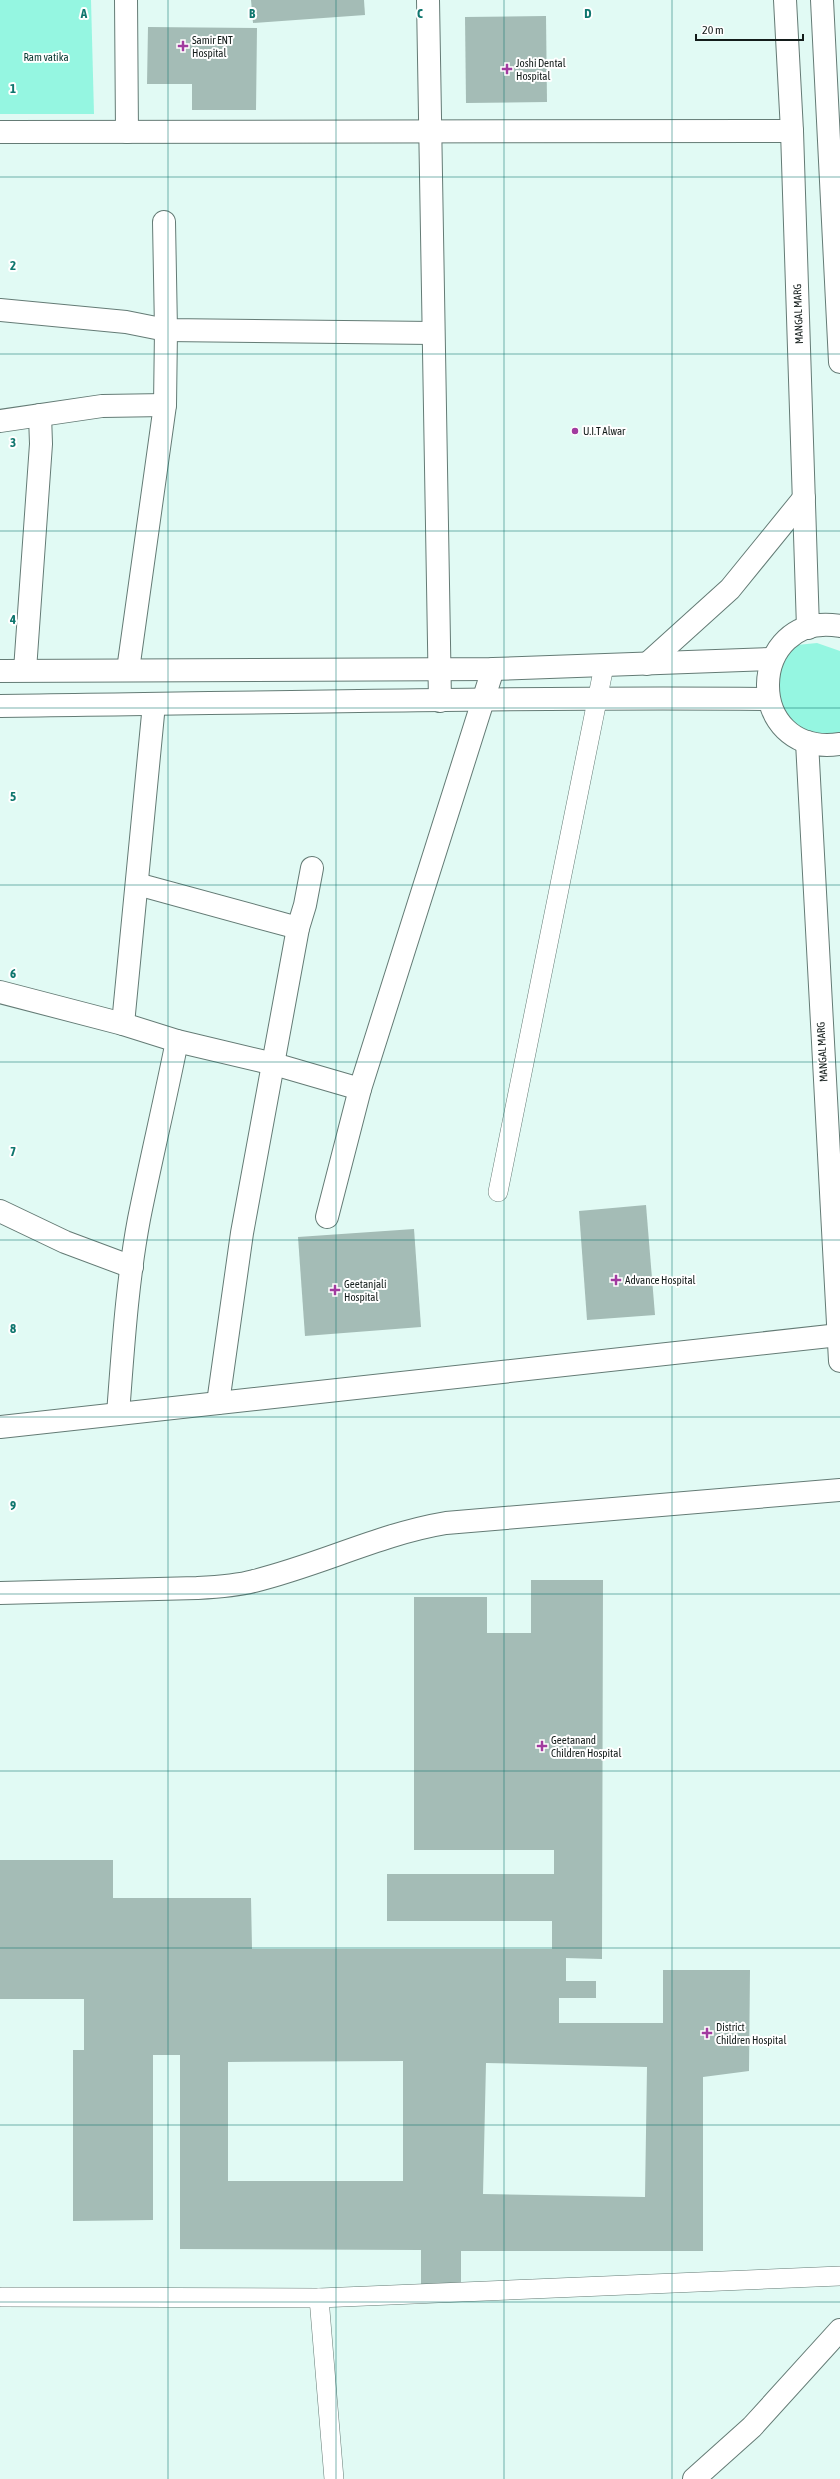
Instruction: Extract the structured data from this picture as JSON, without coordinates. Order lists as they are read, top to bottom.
{
  "streets": {
    "street": ["MANGAL MARG"]
  },
  "parks": ["Ram vatika"],
  "places": {
    "health": [
      "Samir ENT Hospital",
      "Joshi Dental Hospital",
      "Advance Hospital",
      "Geetanjali Hospital",
      "Geetanand Children Hospital",
      "District Children Hospital"
    ],
    "other": ["U.I.T Alwar"]
  },
  "scale_bar": "20 m",
  "grid": {
    "columns": [
      "A",
      "B",
      "C",
      "D"
    ],
    "rows": [
      "1",
      "2",
      "3",
      "4",
      "5",
      "6",
      "7",
      "8",
      "9"
    ]
  }
}
